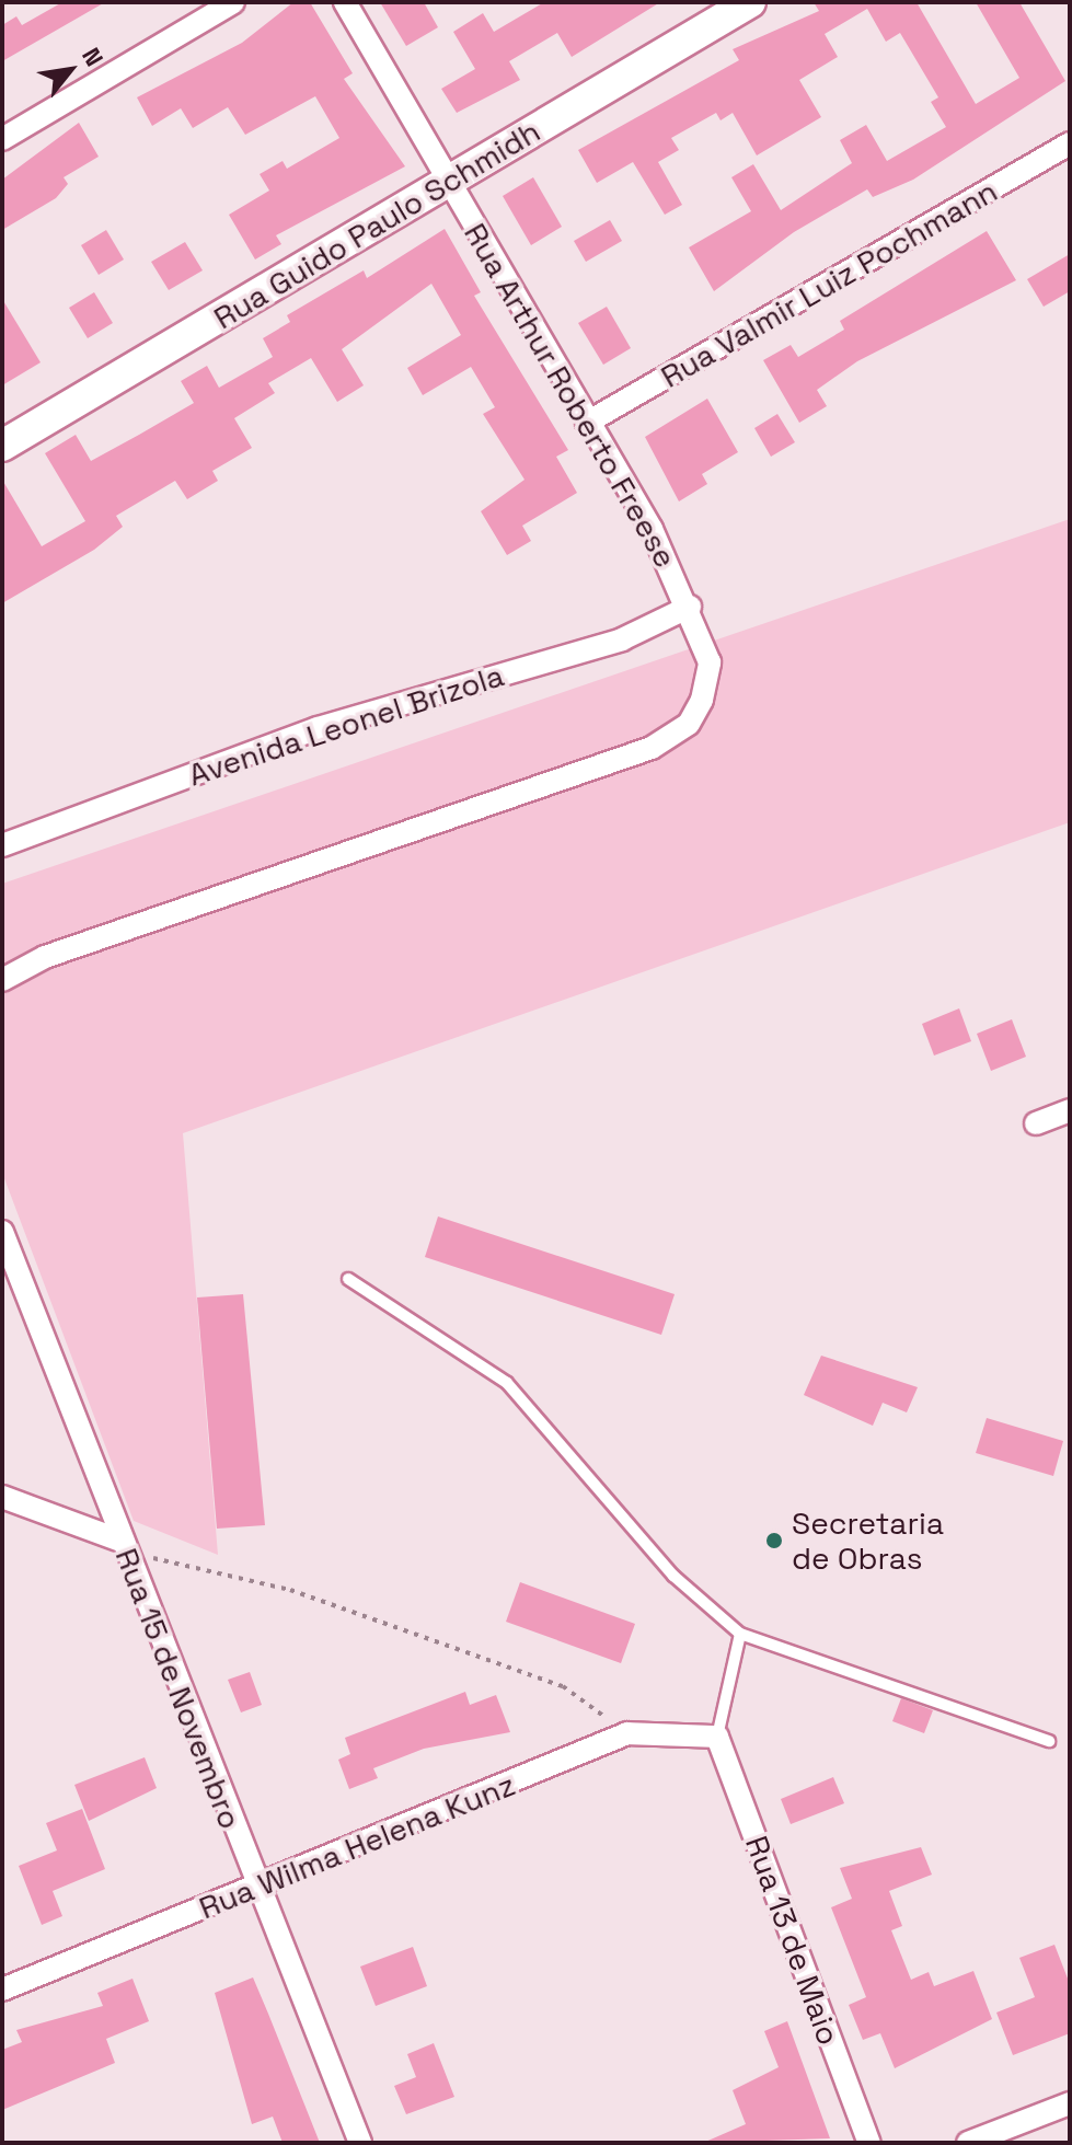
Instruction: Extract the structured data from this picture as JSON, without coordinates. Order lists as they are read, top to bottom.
{
  "streets": {
    "street": [
      "Rua Guido Paulo Schmidh",
      "Rua Valmir Luiz Pochmann",
      "Rua Arthur Roberto Freese",
      "Avenida Leonel Brizola",
      "Rua 15 de Novembro",
      "Rua Wilma Helena Kunz",
      "Rua 13 de Maio"
    ]
  },
  "crossings": [
    ["Rua Guido Paulo Schmidh", "Rua Arthur Roberto Freese"],
    ["Rua Valmir Luiz Pochmann", "Rua Arthur Roberto Freese"],
    ["Rua Arthur Roberto Freese", "Avenida Leonel Brizola"],
    ["Rua 15 de Novembro", "Rua Wilma Helena Kunz"],
    ["Rua Wilma Helena Kunz", "Rua 13 de Maio"]
  ],
  "places": ["Secretaria de Obras"],
  "north": "top right"
}
